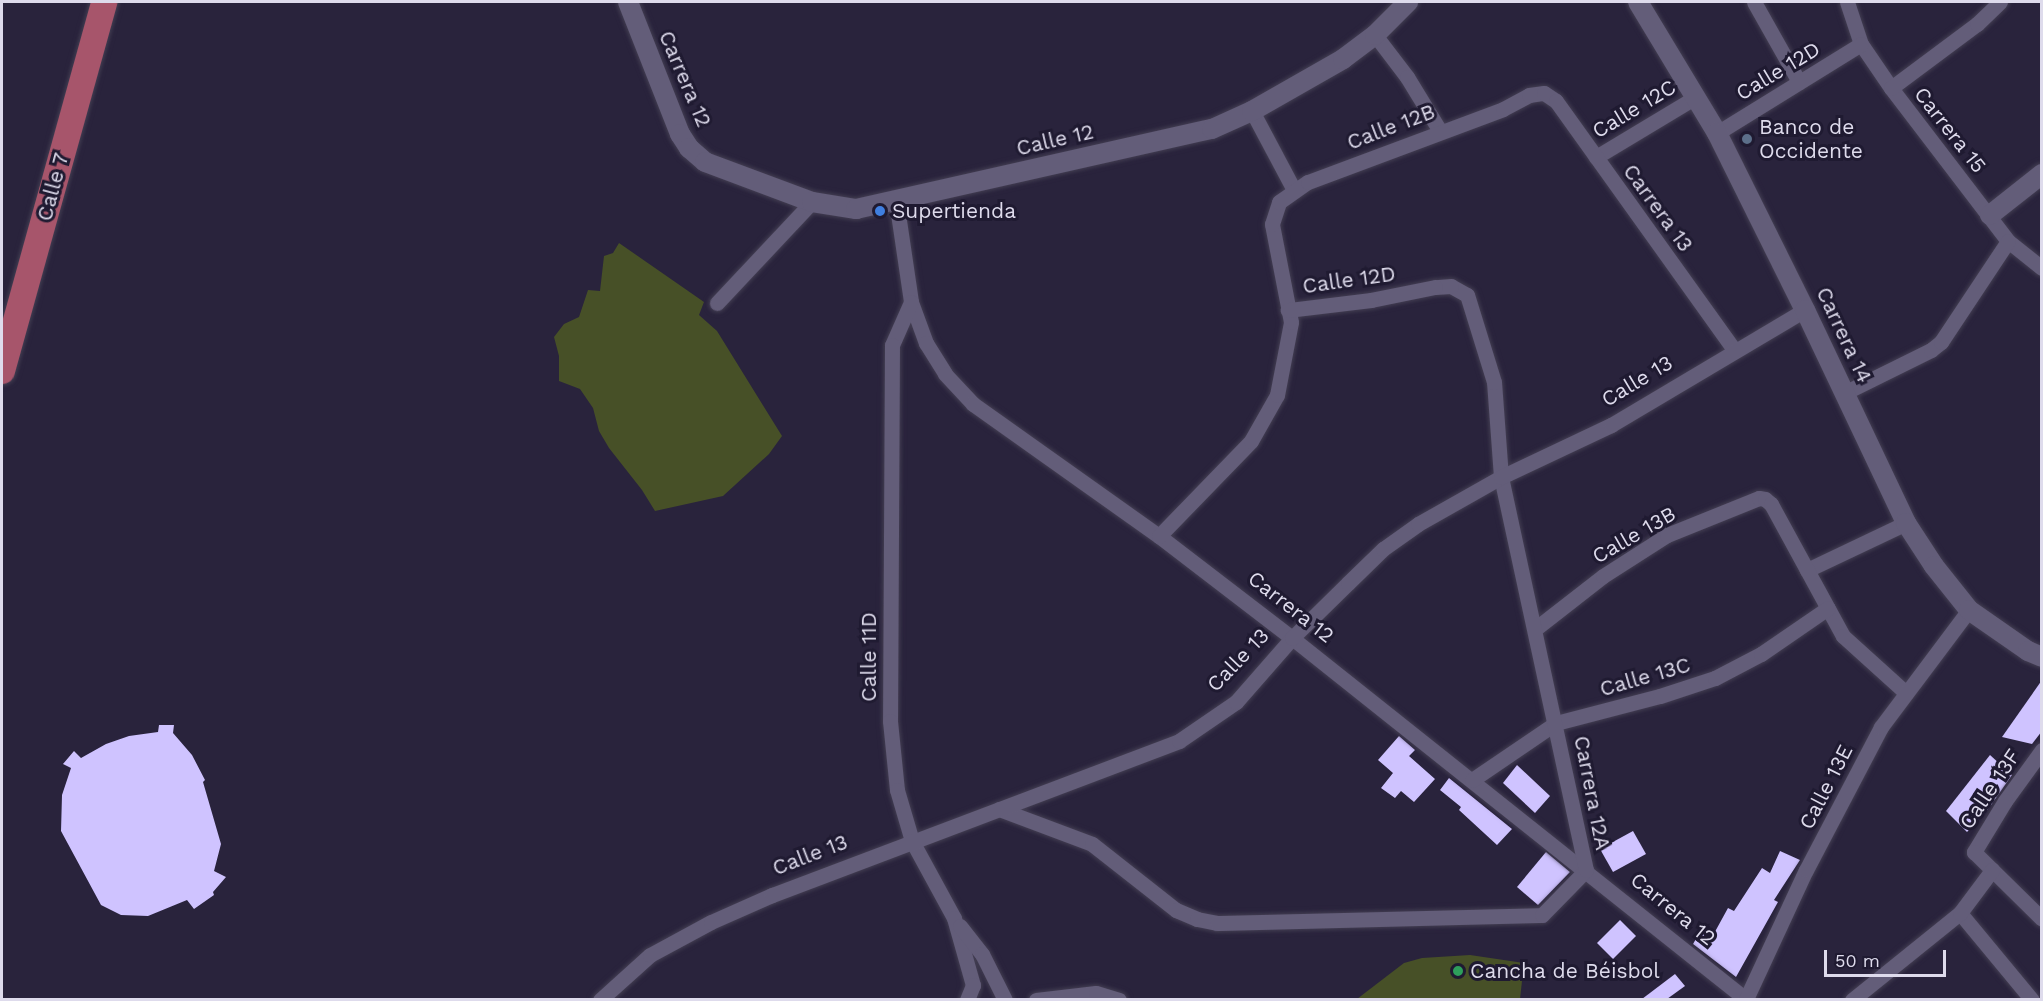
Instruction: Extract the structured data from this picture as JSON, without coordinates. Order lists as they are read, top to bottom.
{
  "streets": {
    "main road": ["Calle 7"],
    "street": [
      "Calle 12D",
      "Carrera 12",
      "Calle 12C",
      "Calle 12B",
      "Carrera 15",
      "Calle 12",
      "Carrera 13",
      "Carrera 14",
      "Calle 13",
      "Calle 13B",
      "Calle 11D",
      "Calle 13C",
      "Calle 13E",
      "Calle 13F",
      "Carrera 12A"
    ]
  },
  "crossings": [
    ["Calle 12D", "Calle 12B"],
    ["Calle 12D", "Carrera 15"],
    ["Calle 12D", "Carrera 14"],
    ["Calle 12D", "Carrera 12A"],
    ["Carrera 12", "Calle 12"],
    ["Carrera 12", "Calle 13"],
    ["Carrera 12", "Calle 11D"],
    ["Carrera 12", "Calle 13C"],
    ["Carrera 12", "Calle 13E"],
    ["Carrera 12", "Carrera 12A"],
    ["Calle 12C", "Carrera 13"],
    ["Calle 12C", "Carrera 14"],
    ["Calle 12B", "Carrera 13"],
    ["Carrera 13", "Calle 13"],
    ["Carrera 14", "Calle 13"],
    ["Carrera 14", "Calle 13E"],
    ["Calle 13", "Calle 11D"],
    ["Calle 13", "Carrera 12A"],
    ["Calle 13B", "Carrera 12A"],
    ["Calle 13C", "Carrera 12A"]
  ],
  "places": ["Banco de Occidente", "Supertienda", "Cancha de Béisbol"],
  "scale_bar": "50 m"
}
